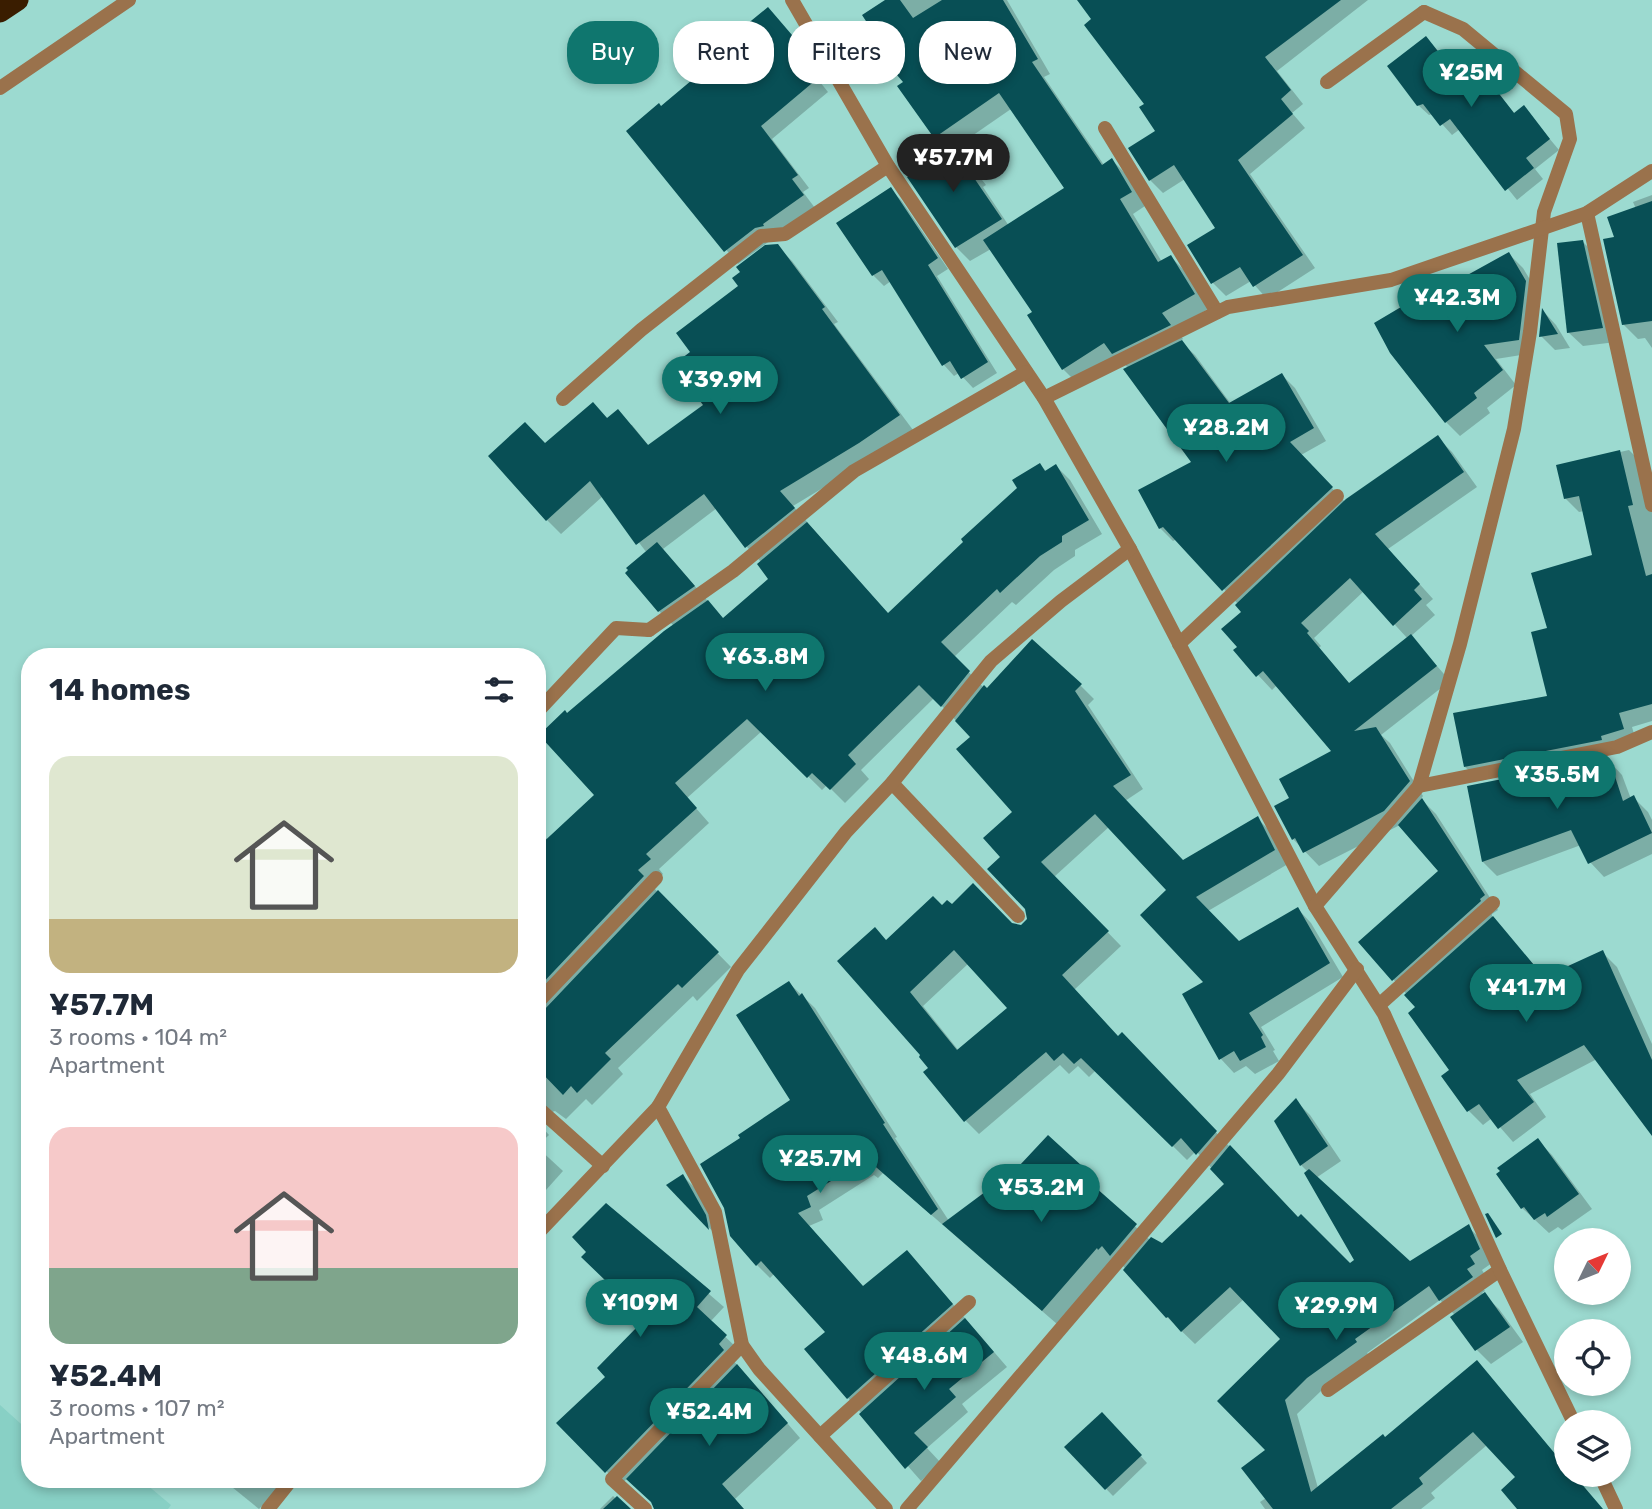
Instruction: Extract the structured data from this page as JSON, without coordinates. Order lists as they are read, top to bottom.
{
  "north": "top right",
  "page": {
    "chip": [
      "Buy",
      "Rent",
      "Filters",
      "New"
    ],
    "price": [
      "¥25M",
      "¥57.7M",
      "¥42.3M",
      "¥39.9M",
      "¥28.2M",
      "¥63.8M",
      "¥35.5M",
      "¥41.7M",
      "¥25.7M",
      "¥53.2M",
      "¥109M",
      "¥29.9M",
      "¥48.6M",
      "¥52.4M"
    ],
    "heading": "14 homes",
    "list": [
      {
        "name": "¥57.7M",
        "note": "3 rooms · 104 m² · Apartment"
      },
      {
        "name": "¥52.4M",
        "note": "3 rooms · 107 m² · Apartment"
      }
    ]
  }
}
